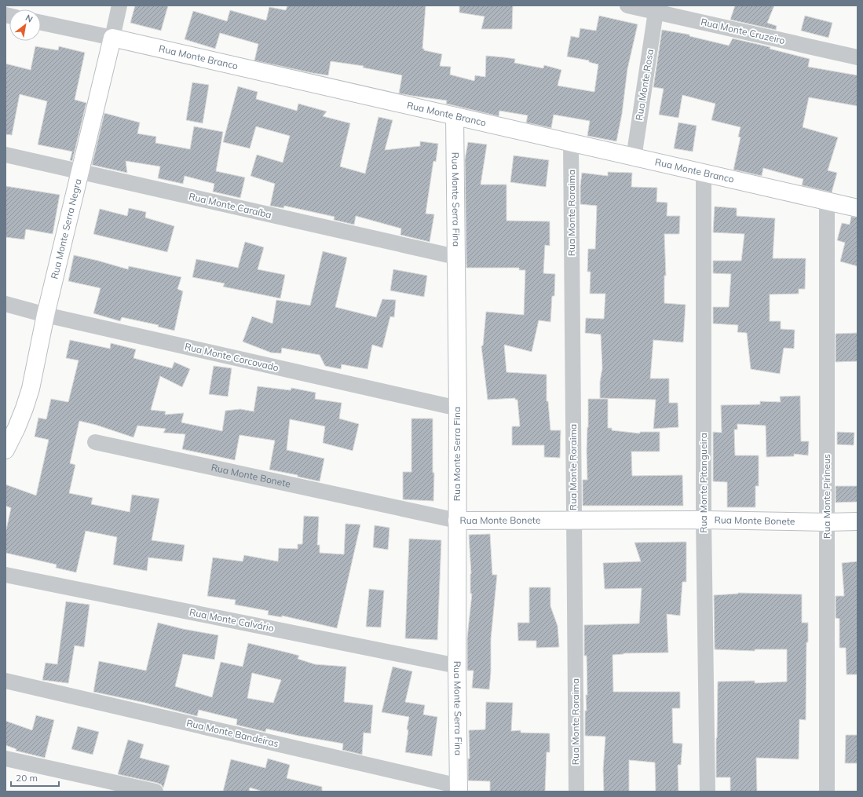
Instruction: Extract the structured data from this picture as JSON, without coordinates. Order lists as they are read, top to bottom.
{
  "streets": {
    "street": [
      "Rua Monte Cruzeiro",
      "Rua Monte Branco",
      "Rua Monte Rosa",
      "Rua Monte Serra Fina",
      "Rua Monte Caraíba",
      "Rua Monte Roraima",
      "Rua Monte Serra Negra",
      "Rua Monte Corcovado",
      "Rua Monte Bonete",
      "Rua Monte Pitangueira",
      "Rua Monte Pirineus",
      "Rua Monte Calvário",
      "Rua Monte Bandeiras"
    ]
  },
  "crossings": [
    ["Rua Monte Cruzeiro", "Rua Monte Rosa"],
    ["Rua Monte Branco", "Rua Monte Rosa"],
    ["Rua Monte Branco", "Rua Monte Serra Fina"],
    ["Rua Monte Branco", "Rua Monte Roraima"],
    ["Rua Monte Branco", "Rua Monte Serra Negra"],
    ["Rua Monte Branco", "Rua Monte Pitangueira"],
    ["Rua Monte Branco", "Rua Monte Pirineus"],
    ["Rua Monte Serra Fina", "Rua Monte Caraíba"],
    ["Rua Monte Serra Fina", "Rua Monte Corcovado"],
    ["Rua Monte Serra Fina", "Rua Monte Bonete"],
    ["Rua Monte Serra Fina", "Rua Monte Calvário"],
    ["Rua Monte Serra Fina", "Rua Monte Bandeiras"],
    ["Rua Monte Caraíba", "Rua Monte Serra Negra"],
    ["Rua Monte Roraima", "Rua Monte Bonete"],
    ["Rua Monte Serra Negra", "Rua Monte Corcovado"],
    ["Rua Monte Bonete", "Rua Monte Pitangueira"],
    ["Rua Monte Bonete", "Rua Monte Pirineus"]
  ],
  "scale_bar": "20 m",
  "north": "top right"
}
